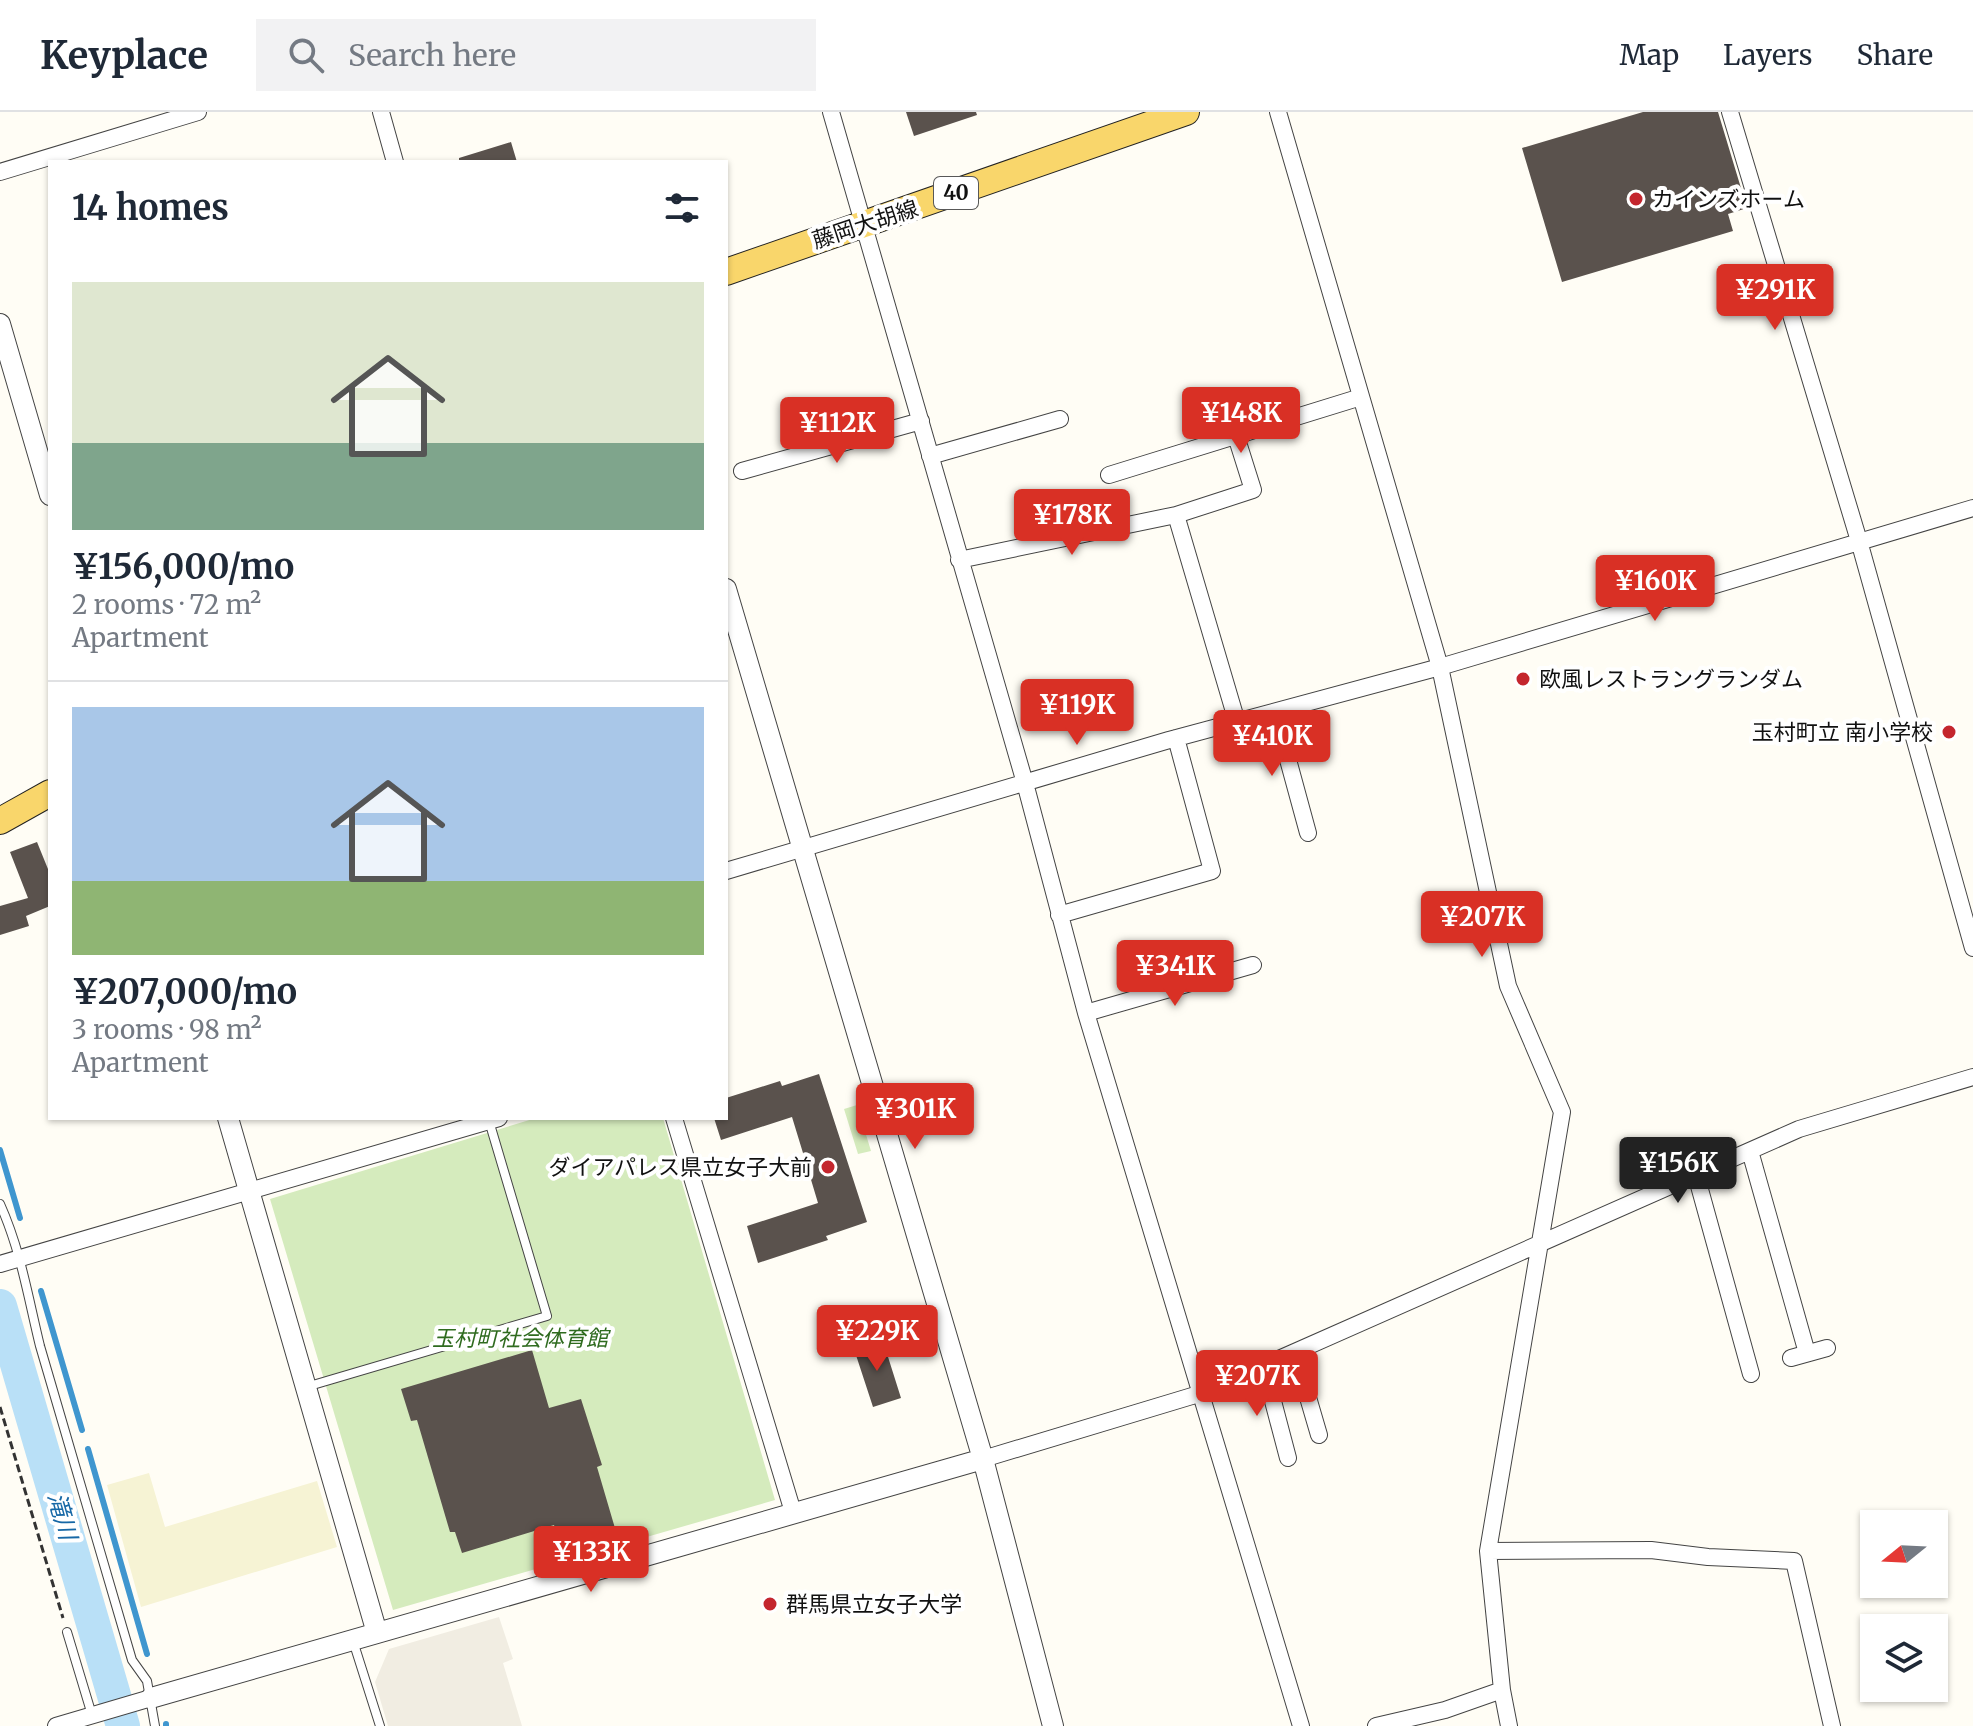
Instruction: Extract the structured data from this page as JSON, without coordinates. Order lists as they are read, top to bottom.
{
  "streets": {
    "main road": ["40", "藤岡大胡線"]
  },
  "water": ["滝川"],
  "parks": ["玉村町社会体育館"],
  "places": [
    "カインズホーム",
    "欧風レストラングランダム",
    "玉村町立 南小学校",
    "ダイアパレス県立女子大前",
    "群馬県立女子大学"
  ],
  "north": "left",
  "page": {
    "header": "Keyplace",
    "search": "Search here",
    "nav": ["Map", "Layers", "Share"],
    "heading": "14 homes",
    "list": [
      {
        "name": "¥156,000/mo",
        "note": "2 rooms · 72 m² · Apartment"
      },
      {
        "name": "¥207,000/mo",
        "note": "3 rooms · 98 m² · Apartment"
      }
    ],
    "price": [
      "¥291K",
      "¥148K",
      "¥112K",
      "¥178K",
      "¥160K",
      "¥119K",
      "¥410K",
      "¥207K",
      "¥341K",
      "¥301K",
      "¥156K",
      "¥229K",
      "¥207K",
      "¥133K"
    ]
  }
}
